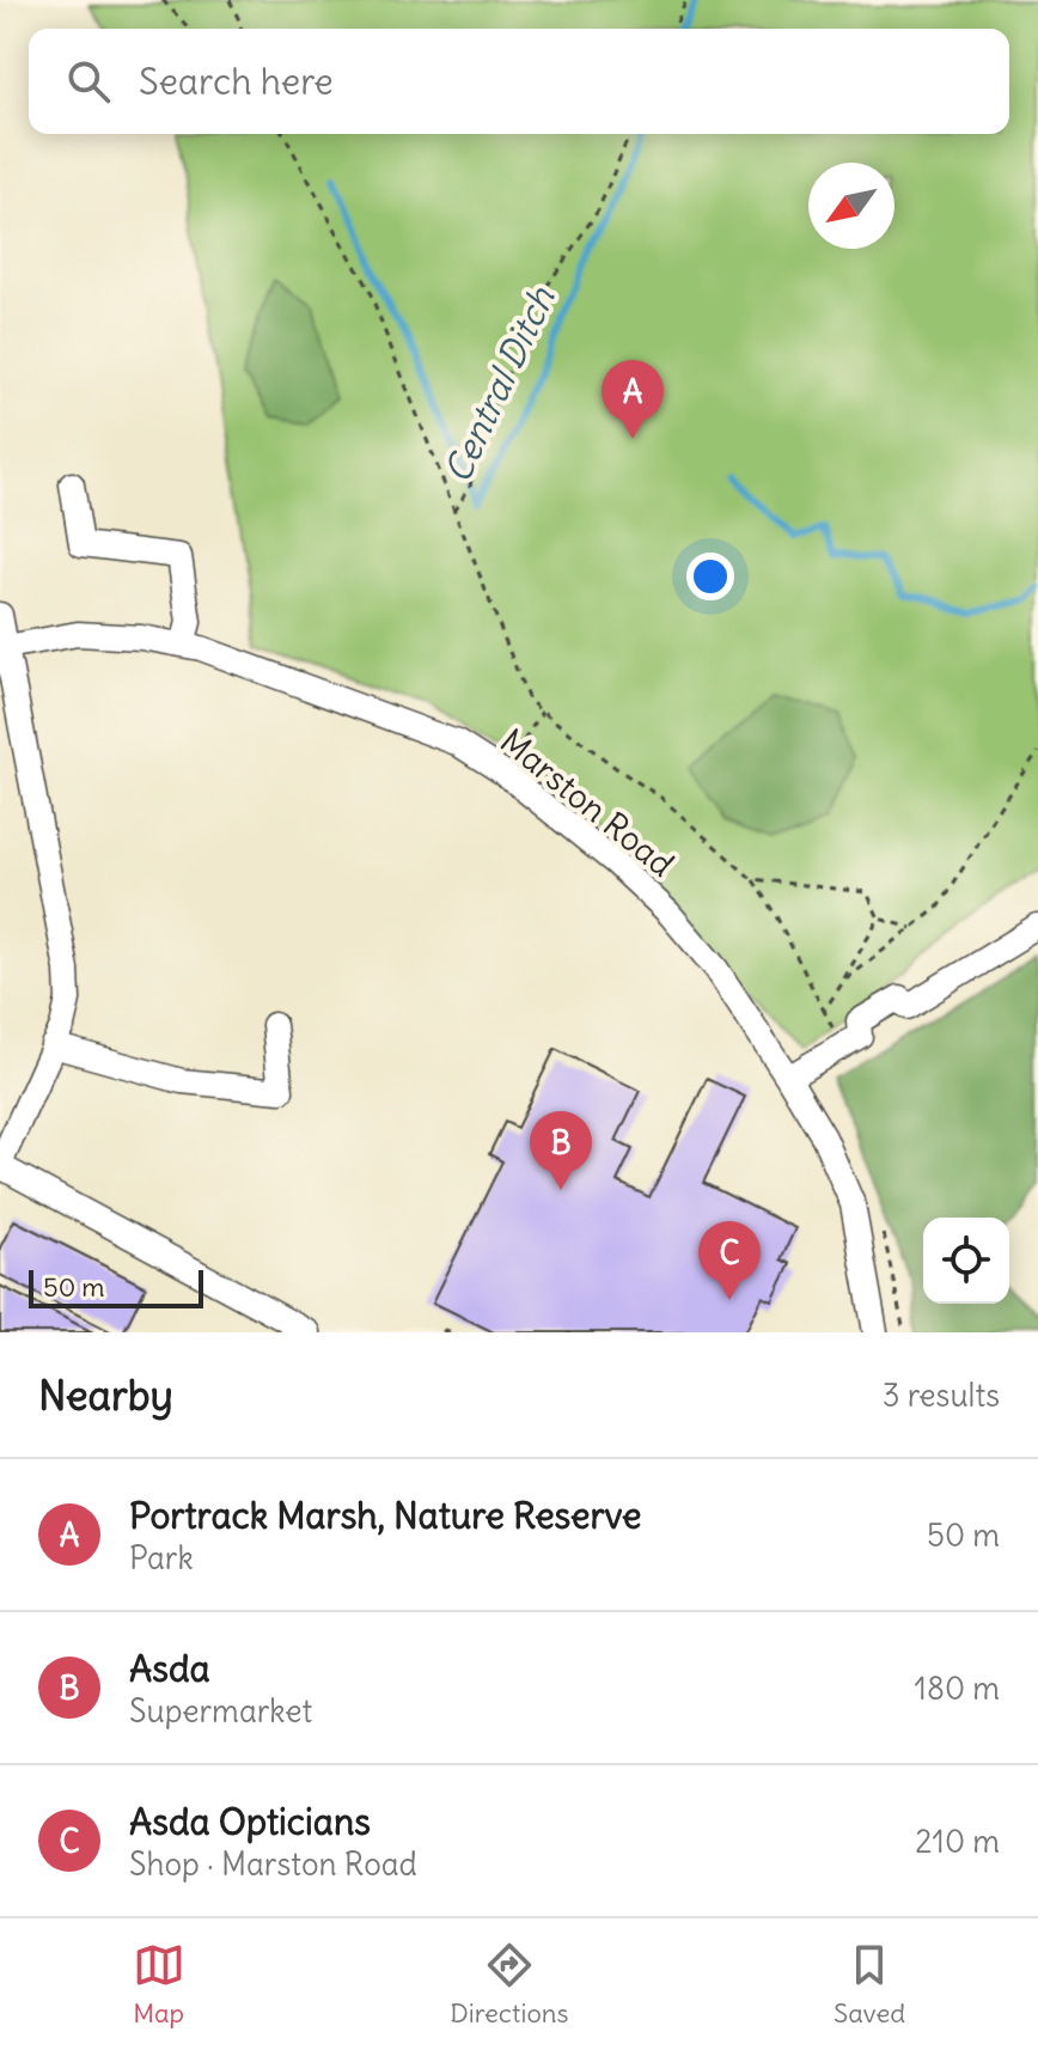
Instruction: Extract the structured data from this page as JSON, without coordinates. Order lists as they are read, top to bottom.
{
  "streets": {
    "street": ["Marston Road"]
  },
  "water": ["Central Ditch"],
  "scale_bar": "50 m",
  "north": "bottom left",
  "page": {
    "search": "Search here",
    "pins": ["A", "B", "C"],
    "scale": "50 m",
    "heading": ["Nearby", "3 results"],
    "list": [
      {
        "mark": "A",
        "name": "Portrack Marsh, Nature Reserve",
        "note": "Park",
        "value": "50 m"
      },
      {
        "mark": "B",
        "name": "Asda",
        "note": "Supermarket",
        "value": "180 m"
      },
      {
        "mark": "C",
        "name": "Asda Opticians",
        "note": "Shop · Marston Road",
        "value": "210 m"
      }
    ],
    "nav": ["Map", "Directions", "Saved"]
  }
}
